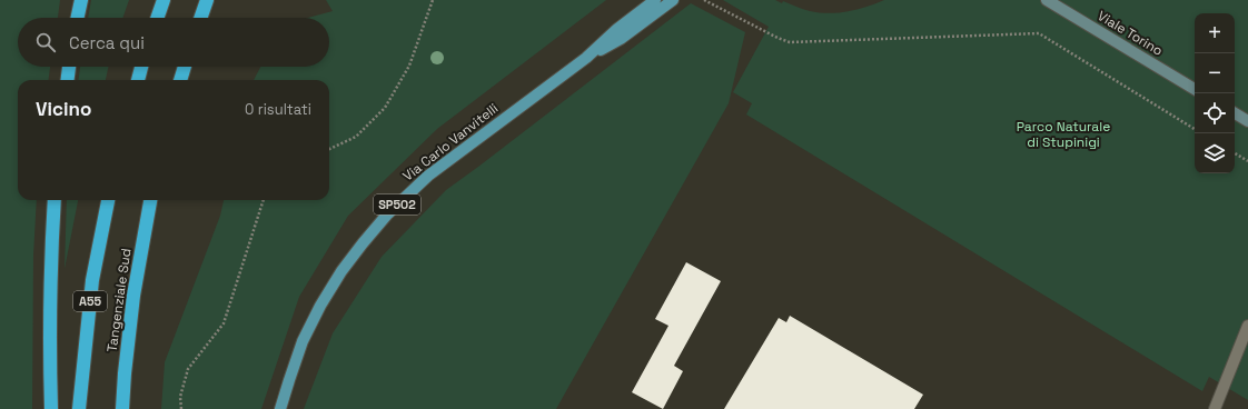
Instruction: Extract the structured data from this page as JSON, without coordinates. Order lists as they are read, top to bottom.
{
  "streets": {
    "highway": ["Tangenziale Sud", "A55"],
    "main road": ["Viale Torino", "Via Carlo Vanvitelli", "SP502"]
  },
  "crossings": [
    ["Via Carlo Vanvitelli", "SP502"]
  ],
  "parks": ["Parco Naturale di Stupinigi"],
  "page": {
    "map_buttons": ["+", "−"],
    "search": "Cerca qui",
    "heading": ["Vicino", "0 risultati"]
  }
}
